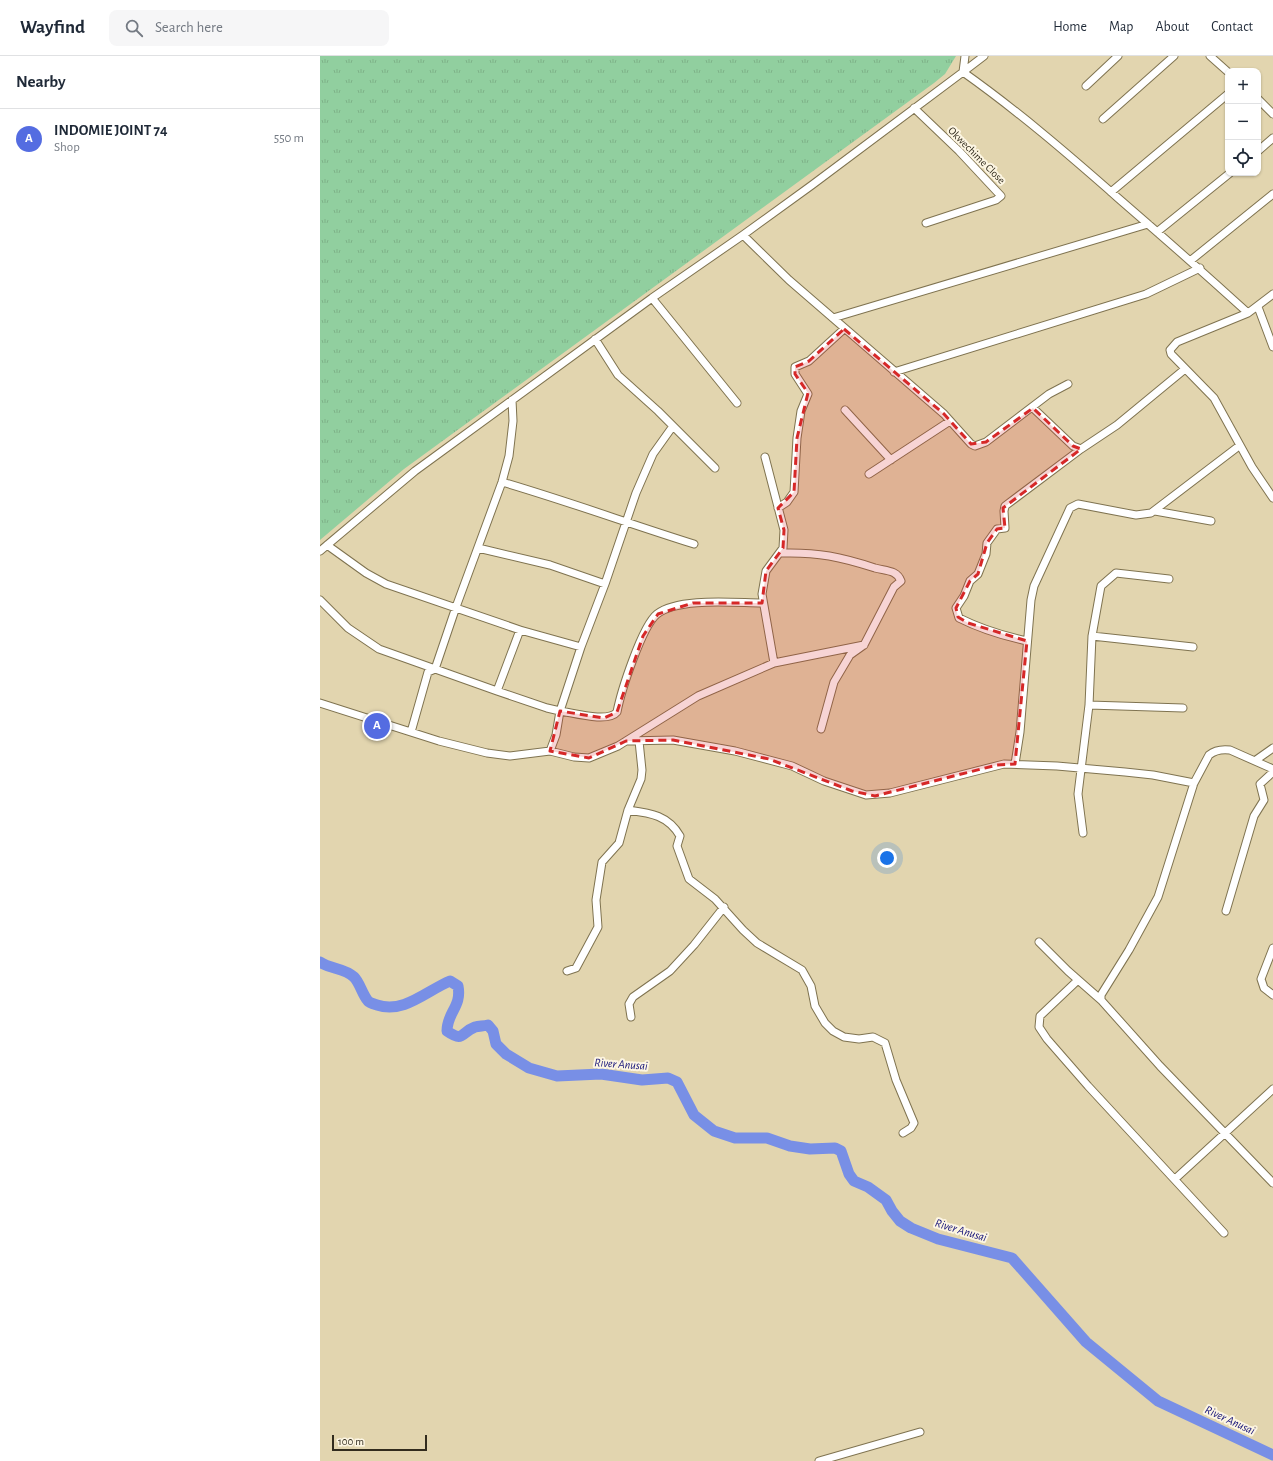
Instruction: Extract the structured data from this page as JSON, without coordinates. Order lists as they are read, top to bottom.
{
  "streets": {
    "street": ["Okwechime Close"]
  },
  "water": ["River Anusai"],
  "scale_bar": "100 m",
  "page": {
    "header": "Wayfind",
    "search": "Search here",
    "nav": [
      "Home",
      "Map",
      "About",
      "Contact"
    ],
    "heading": "Nearby",
    "map_buttons": ["+", "−"],
    "list": [
      {
        "mark": "A",
        "name": "INDOMIE JOINT 74",
        "note": "Shop",
        "value": "550 m"
      }
    ],
    "pins": "A",
    "scale": "100 m"
  }
}
